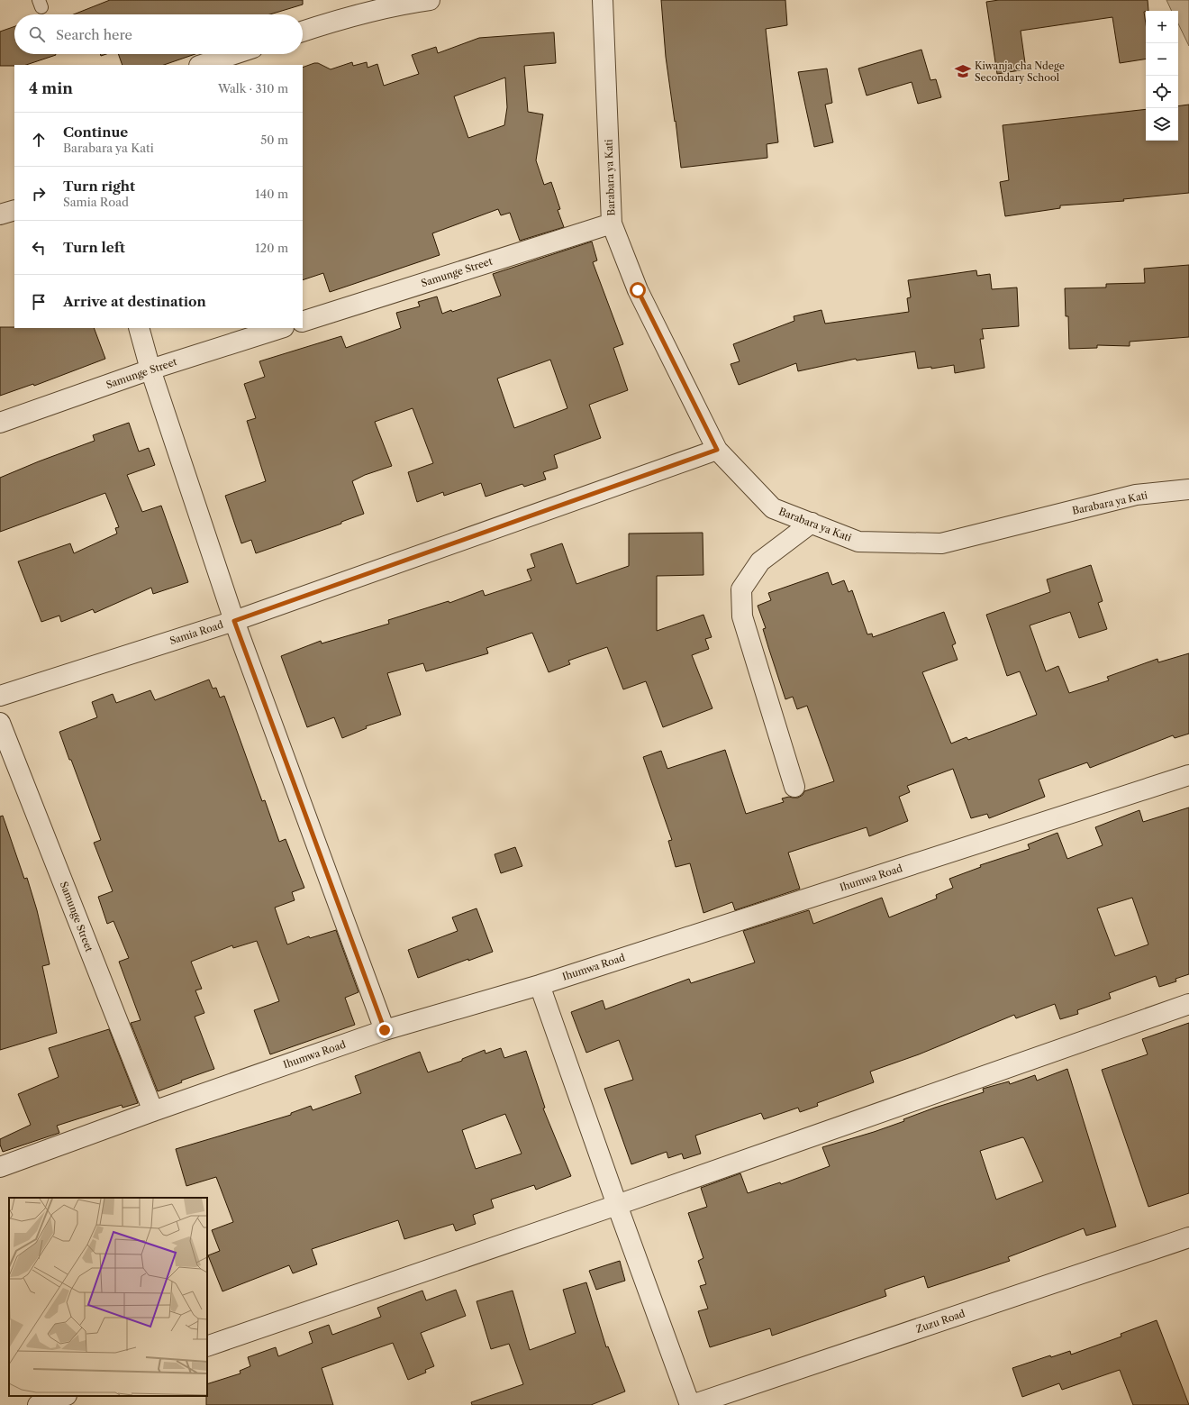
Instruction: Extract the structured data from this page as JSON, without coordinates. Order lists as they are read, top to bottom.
{
  "streets": {
    "street": [
      "Barabara ya Kati",
      "Samunge Street",
      "Samia Road",
      "Ihumwa Road",
      "Zuzu Road"
    ]
  },
  "crossings": [
    ["Barabara ya Kati", "Samunge Street"],
    ["Barabara ya Kati", "Samia Road"],
    ["Samunge Street", "Ihumwa Road"]
  ],
  "places": {
    "school or university": ["Kiwanja cha Ndege Secondary School"]
  },
  "page": {
    "map_buttons": ["+", "−"],
    "search": "Search here",
    "heading": ["4 min", "Walk · 310 m"],
    "list": [
      ["Continue", "Barabara ya Kati", "50 m"],
      ["Turn right", "Samia Road", "140 m"],
      ["Turn left", "120 m"],
      "Arrive at destination"
    ]
  }
}
